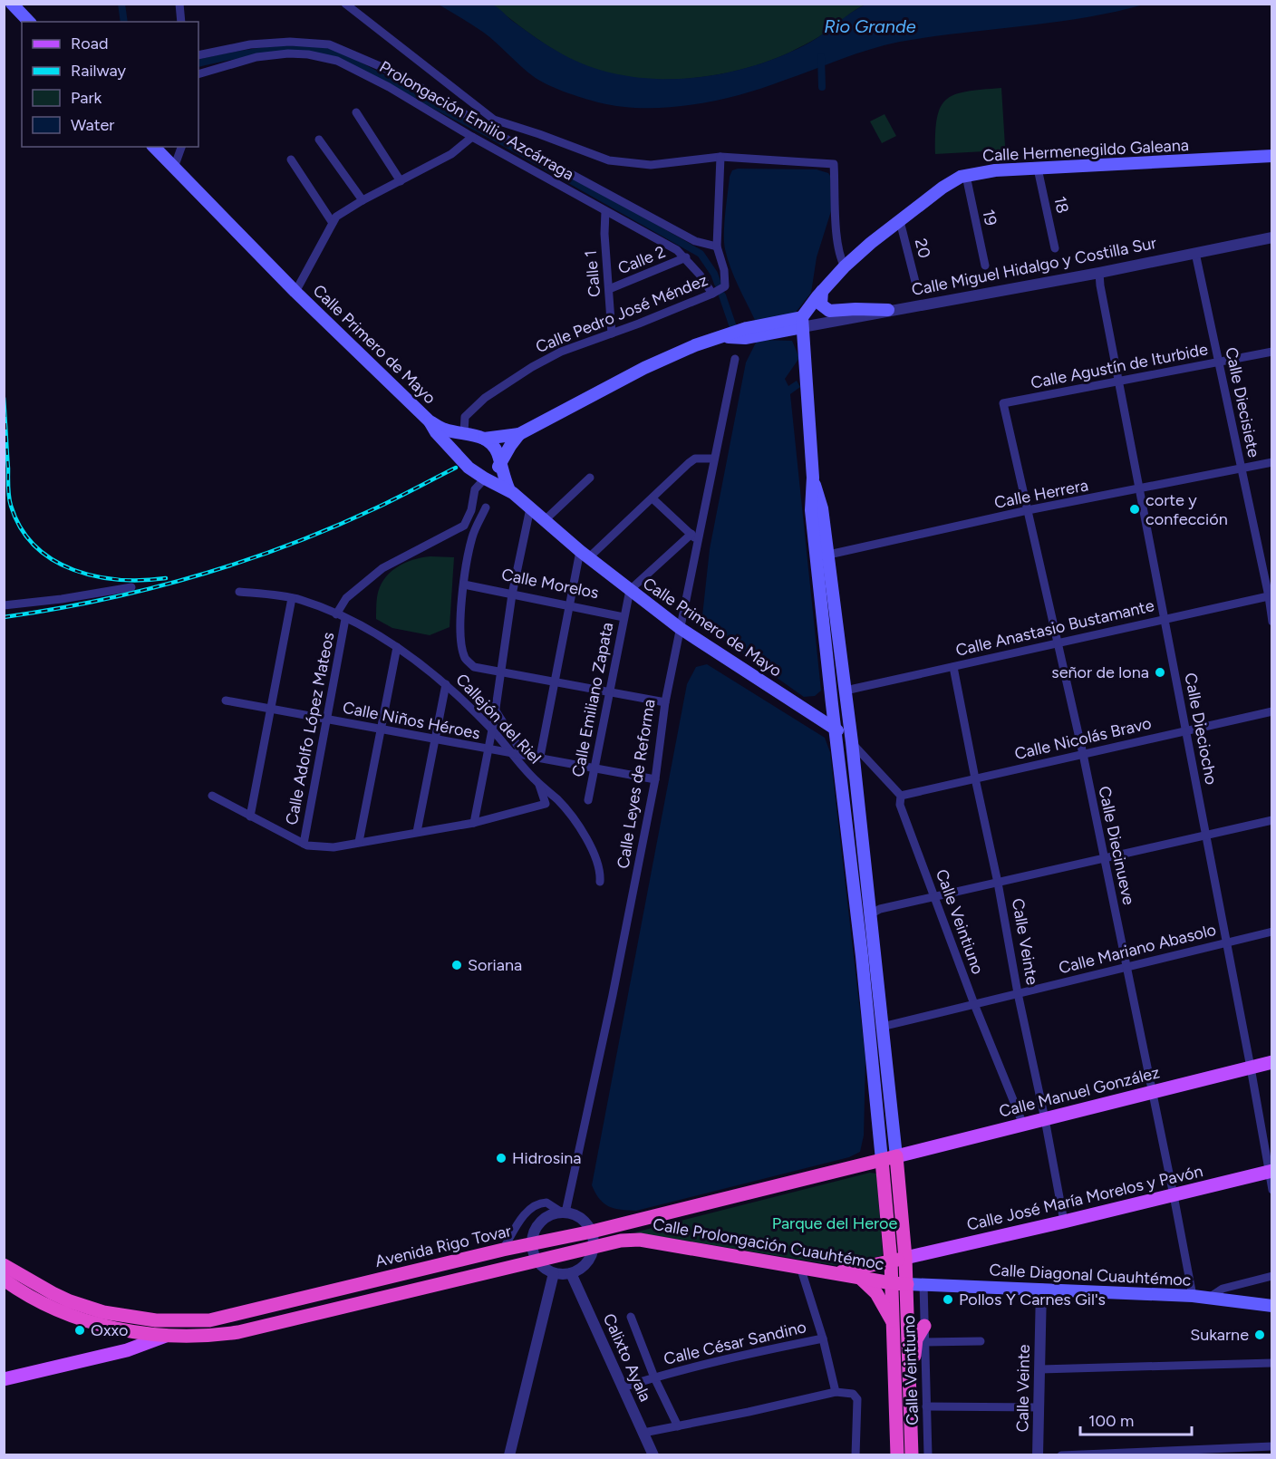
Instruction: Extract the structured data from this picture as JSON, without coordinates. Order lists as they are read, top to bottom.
{
  "streets": {
    "highway": ["Calle Prolongación Cuauhtémoc", "Avenida Rigo Tovar"],
    "main road": [
      "Calle Hermenegildo Galeana",
      "Calle Primero de Mayo",
      "Calle Manuel González",
      "Calle José María Morelos y Pavón",
      "Calle Diagonal Cuauhtémoc"
    ],
    "street": [
      "Prolongación Emilio Azcárraga",
      "18",
      "19",
      "20",
      "Calle 2",
      "Calle Miguel Hidalgo y Costilla Sur",
      "Calle 1",
      "Calle Pedro José Méndez",
      "Calle Agustín de Iturbide",
      "Calle Diecisiete",
      "Calle Herrera",
      "Calle Morelos",
      "Calle Anastasio Bustamante",
      "Calle Emiliano Zapata",
      "Callejón del Riel",
      "Calle Niños Héroes",
      "Calle Adolfo López Mateos",
      "Calle Dieciocho",
      "Calle Nicolás Bravo",
      "Calle Leyes de Reforma",
      "Calle Diecinueve",
      "Calle Veintiuno",
      "Calle Veinte",
      "Calle Mariano Abasolo",
      "Calle César Sandino",
      "Calixto Ayala"
    ]
  },
  "crossings": [
    ["Prolongación Emilio Azcárraga", "Calle 2"],
    ["Prolongación Emilio Azcárraga", "Calle 1"],
    ["Prolongación Emilio Azcárraga", "Calle Pedro José Méndez"],
    ["Prolongación Emilio Azcárraga", "Calle Primero de Mayo"],
    ["Calle Hermenegildo Galeana", "18"],
    ["Calle Hermenegildo Galeana", "19"],
    ["Calle Hermenegildo Galeana", "20"],
    ["Calle Hermenegildo Galeana", "Calle Miguel Hidalgo y Costilla Sur"],
    ["Calle 2", "Calle 1"],
    ["Calle Miguel Hidalgo y Costilla Sur", "Calle Diecisiete"],
    ["Calle Miguel Hidalgo y Costilla Sur", "Calle Dieciocho"],
    ["Calle 1", "Calle Pedro José Méndez"],
    ["Calle Pedro José Méndez", "Calle Primero de Mayo"],
    ["Calle Primero de Mayo", "Calle Emiliano Zapata"],
    ["Calle Primero de Mayo", "Calle Leyes de Reforma"],
    ["Calle Agustín de Iturbide", "Calle Diecisiete"],
    ["Calle Agustín de Iturbide", "Calle Dieciocho"],
    ["Calle Agustín de Iturbide", "Calle Diecinueve"],
    ["Calle Diecisiete", "Calle Herrera"],
    ["Calle Diecisiete", "Calle Anastasio Bustamante"],
    ["Calle Herrera", "Calle Dieciocho"],
    ["Calle Herrera", "Calle Diecinueve"],
    ["Calle Morelos", "Calle Emiliano Zapata"],
    ["Calle Anastasio Bustamante", "Calle Dieciocho"],
    ["Calle Anastasio Bustamante", "Calle Diecinueve"],
    ["Calle Anastasio Bustamante", "Calle Veinte"],
    ["Calle Emiliano Zapata", "Calle Niños Héroes"],
    ["Callejón del Riel", "Calle Niños Héroes"],
    ["Callejón del Riel", "Calle Adolfo López Mateos"],
    ["Calle Niños Héroes", "Calle Adolfo López Mateos"],
    ["Calle Niños Héroes", "Calle Leyes de Reforma"],
    ["Calle Dieciocho", "Calle Nicolás Bravo"],
    ["Calle Dieciocho", "Calle Mariano Abasolo"],
    ["Calle Dieciocho", "Calle Manuel González"],
    ["Calle Dieciocho", "Calle José María Morelos y Pavón"],
    ["Calle Nicolás Bravo", "Calle Diecinueve"],
    ["Calle Nicolás Bravo", "Calle Veintiuno"],
    ["Calle Nicolás Bravo", "Calle Veinte"],
    ["Calle Diecinueve", "Calle Mariano Abasolo"],
    ["Calle Diecinueve", "Calle Manuel González"],
    ["Calle Diecinueve", "Calle José María Morelos y Pavón"],
    ["Calle Diecinueve", "Calle Diagonal Cuauhtémoc"],
    ["Calle Veintiuno", "Calle Mariano Abasolo"],
    ["Calle Veintiuno", "Calle Manuel González"],
    ["Calle Veintiuno", "Calle Diagonal Cuauhtémoc"],
    ["Calle Veinte", "Calle Mariano Abasolo"],
    ["Calle Veinte", "Calle Manuel González"],
    ["Calle Veinte", "Calle José María Morelos y Pavón"],
    ["Calle Veinte", "Calle Diagonal Cuauhtémoc"],
    ["Calle Manuel González", "Avenida Rigo Tovar"],
    ["Calle Prolongación Cuauhtémoc", "Calle Diagonal Cuauhtémoc"],
    ["Calle César Sandino", "Calixto Ayala"]
  ],
  "water": ["Rio Grande"],
  "parks": ["Parque del Heroe"],
  "places": [
    "corte y confección",
    "señor de lona",
    "Soriana",
    "Hidrosina",
    "Pollos Y Carnes Gil's",
    "Oxxo",
    "Sukarne"
  ],
  "legend": [
    "Road",
    "Railway",
    "Park",
    "Water"
  ],
  "scale_bar": "100 m"
}
